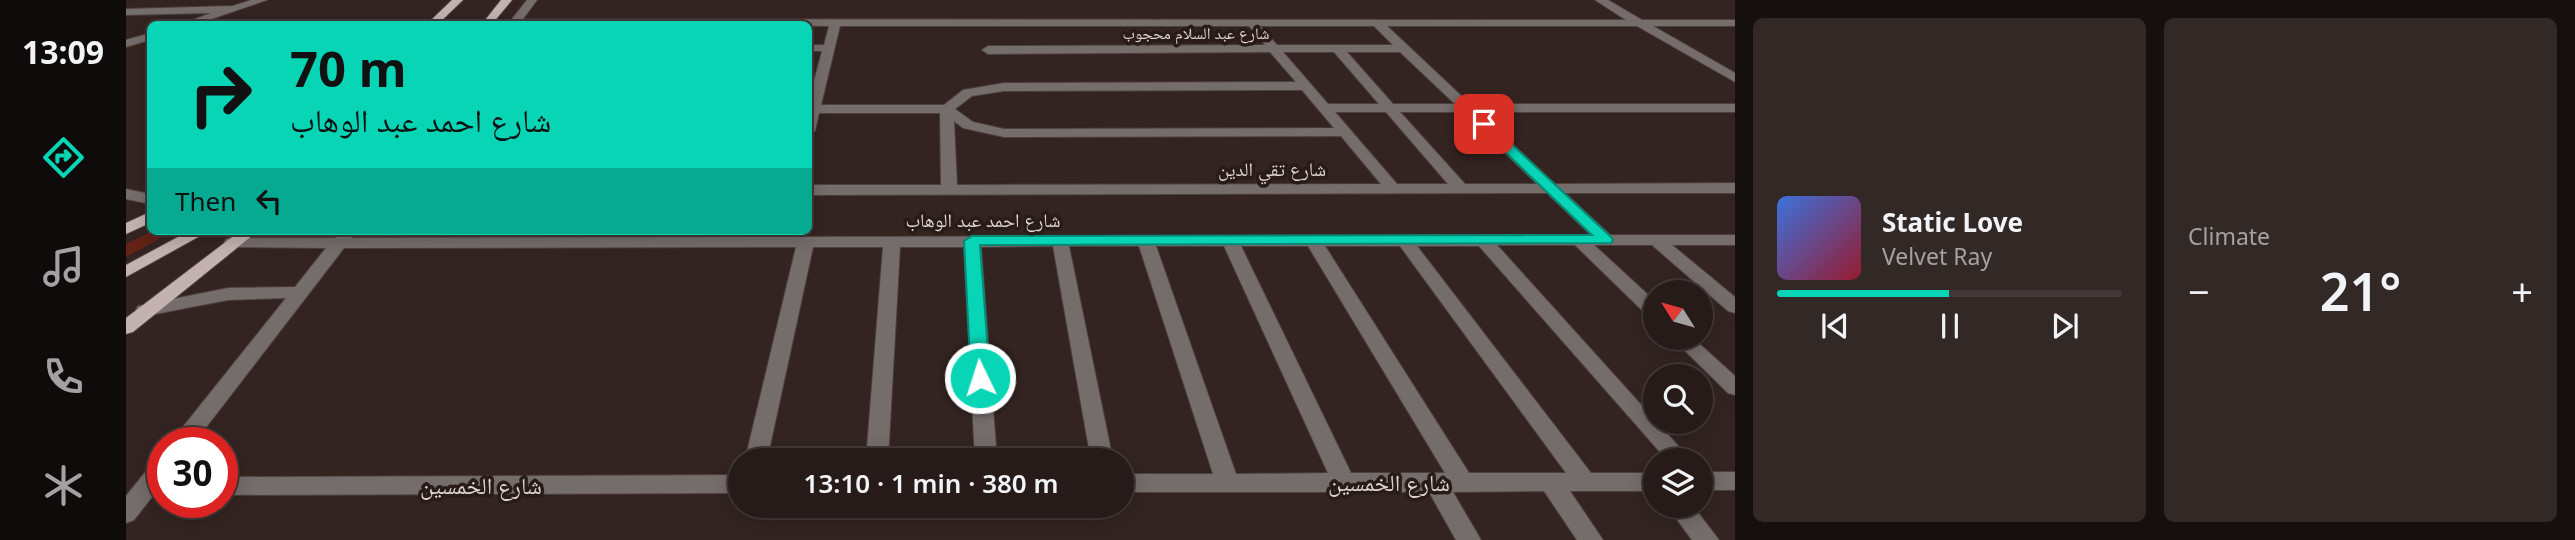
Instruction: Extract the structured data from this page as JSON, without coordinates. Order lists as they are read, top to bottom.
{
  "streets": {
    "street": [
      "شارع عبد السلام محجوب",
      "شارع تقي الدين",
      "شارع احمد عبد الوهاب",
      "شارع الخمسين"
    ]
  },
  "north": "top left",
  "page": {
    "tabs": "13:09",
    "tile": "Climate",
    "turn": ["70 m", "شارع احمد عبد الوهاب"],
    "then": "Then",
    "song": ["Static Love", "Velvet Ray"],
    "heat": ["−", "21°", "+"],
    "limit": "30",
    "trip": "13:10 · 1 min · 380 m"
  }
}
